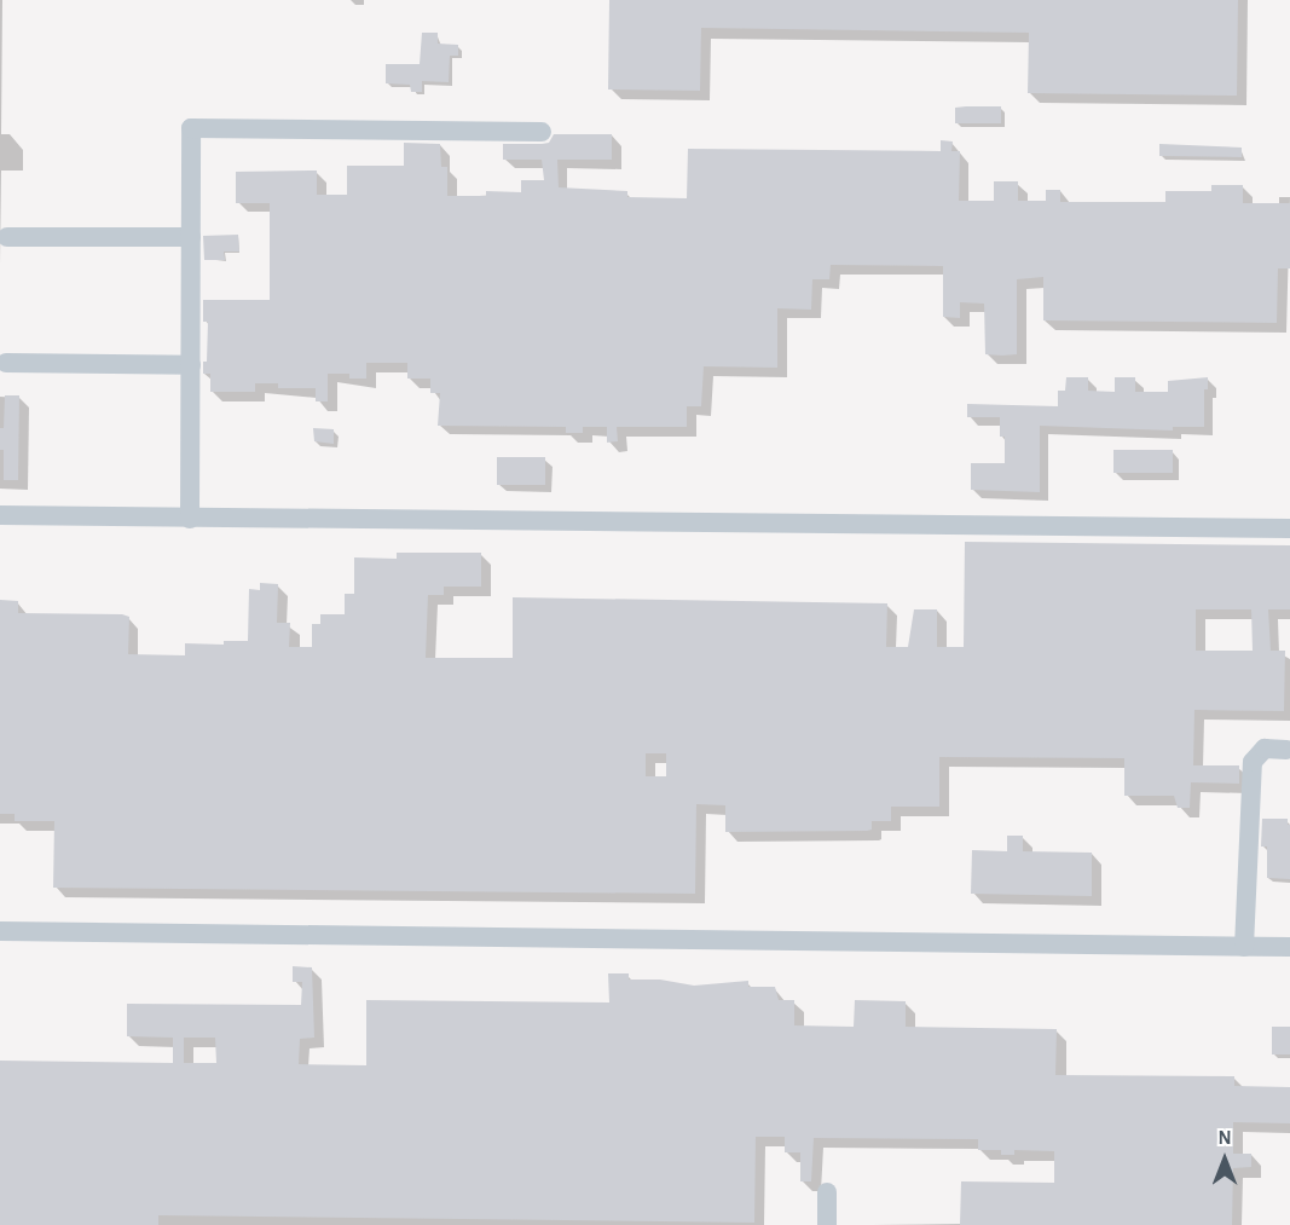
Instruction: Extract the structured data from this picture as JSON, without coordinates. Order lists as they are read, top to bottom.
{
  "north": "top"
}
